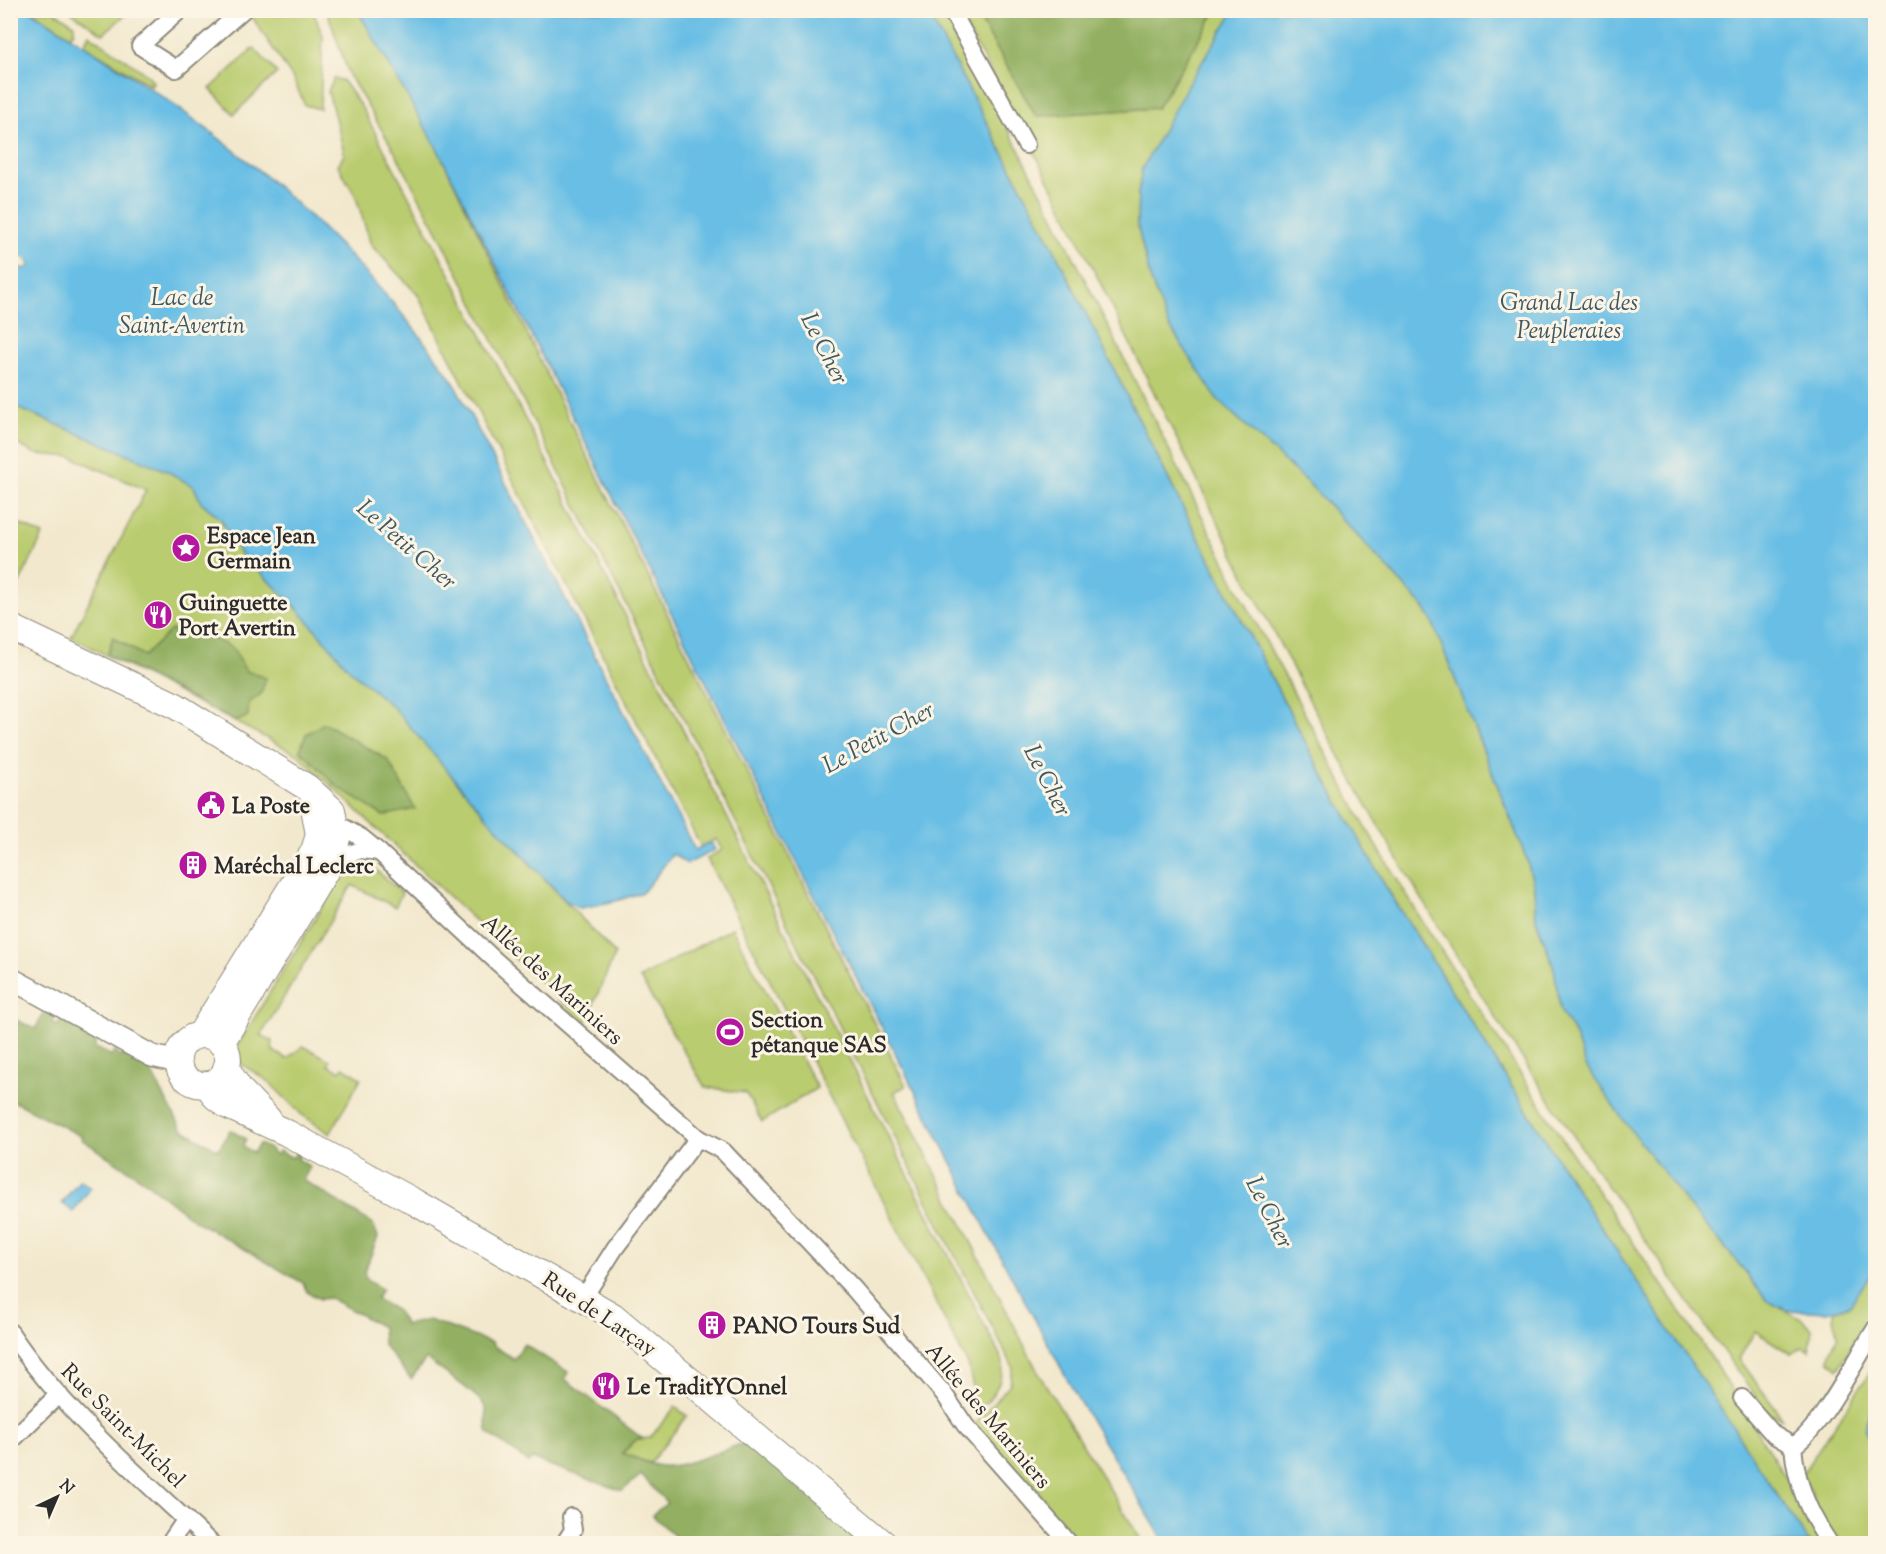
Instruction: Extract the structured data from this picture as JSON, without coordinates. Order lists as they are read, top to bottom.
{
  "streets": {
    "main road": ["Rue de Larçay"],
    "street": ["Allée des Mariniers", "Rue Saint-Michel"]
  },
  "water": [
    "Lac de Saint-Avertin",
    "Grand Lac des Peupleraies",
    "Le Cher",
    "Le Petit Cher"
  ],
  "places": {
    "place": ["Espace Jean Germain"],
    "restaurant": ["Guinguette Port Avertin", "Le TraditYOnnel"],
    "public building": ["La Poste"],
    "building": ["Maréchal Leclerc", "PANO Tours Sud"],
    "sports": ["Section pétanque SAS"]
  },
  "north": "top right"
}
